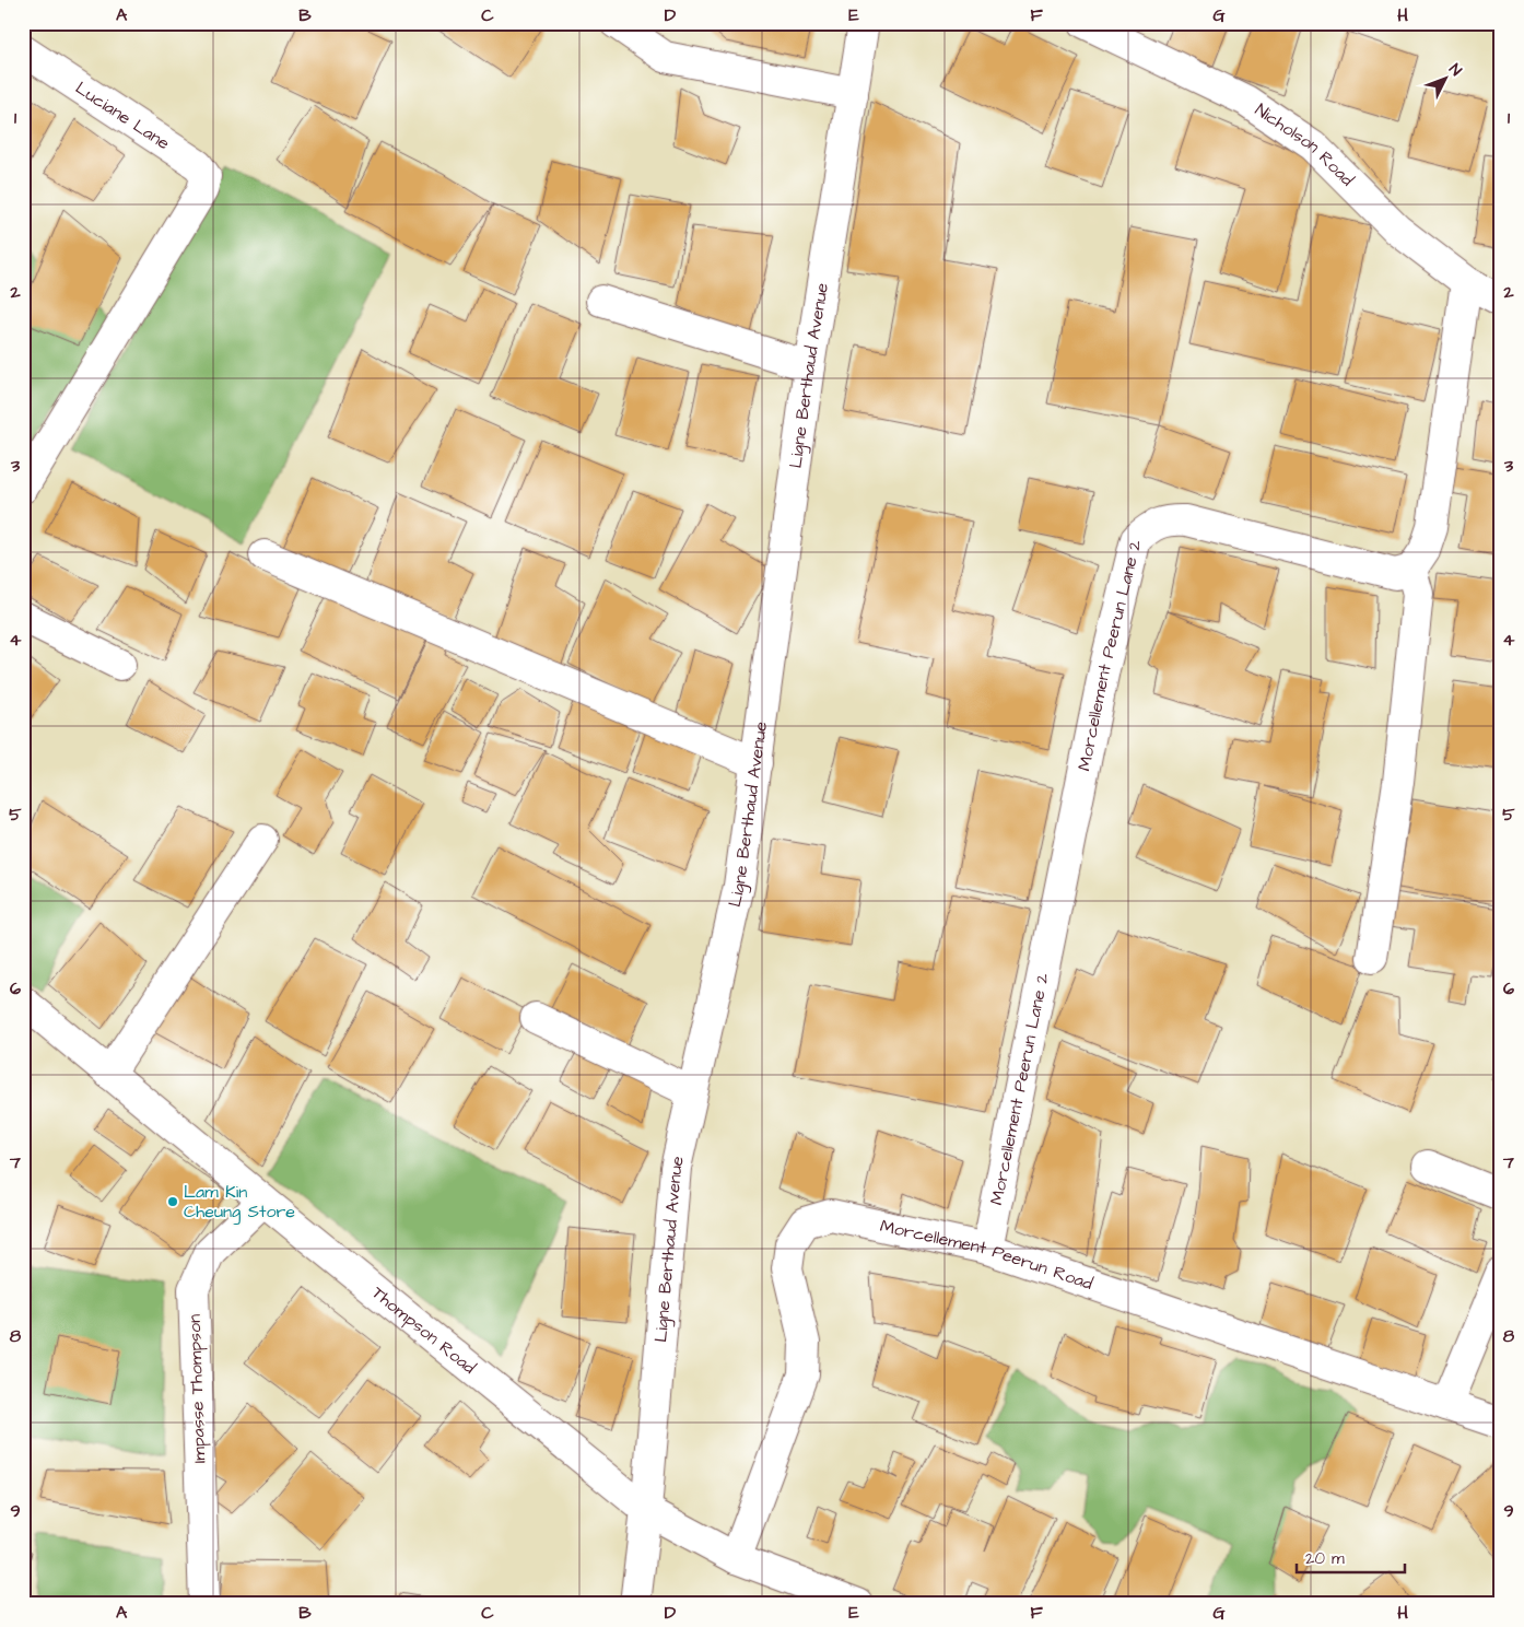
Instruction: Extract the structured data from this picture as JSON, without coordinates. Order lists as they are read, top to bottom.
{
  "streets": {
    "street": [
      "Luciane Lane",
      "Nicholson Road",
      "Ligne Berthaud Avenue",
      "Morcellement Peerun Lane 2",
      "Morcellement Peerun Road",
      "Thompson Road",
      "Impasse Thompson"
    ]
  },
  "crossings": [
    ["Ligne Berthaud Avenue", "Thompson Road"],
    ["Morcellement Peerun Lane 2", "Morcellement Peerun Road"],
    ["Morcellement Peerun Road", "Thompson Road"],
    ["Thompson Road", "Impasse Thompson"]
  ],
  "places": ["Lam Kin Cheung Store"],
  "scale_bar": "20 m",
  "north": "top right",
  "grid": {
    "columns": [
      "A",
      "B",
      "C",
      "D",
      "E",
      "F",
      "G",
      "H"
    ],
    "rows": [
      "1",
      "2",
      "3",
      "4",
      "5",
      "6",
      "7",
      "8",
      "9"
    ]
  }
}
